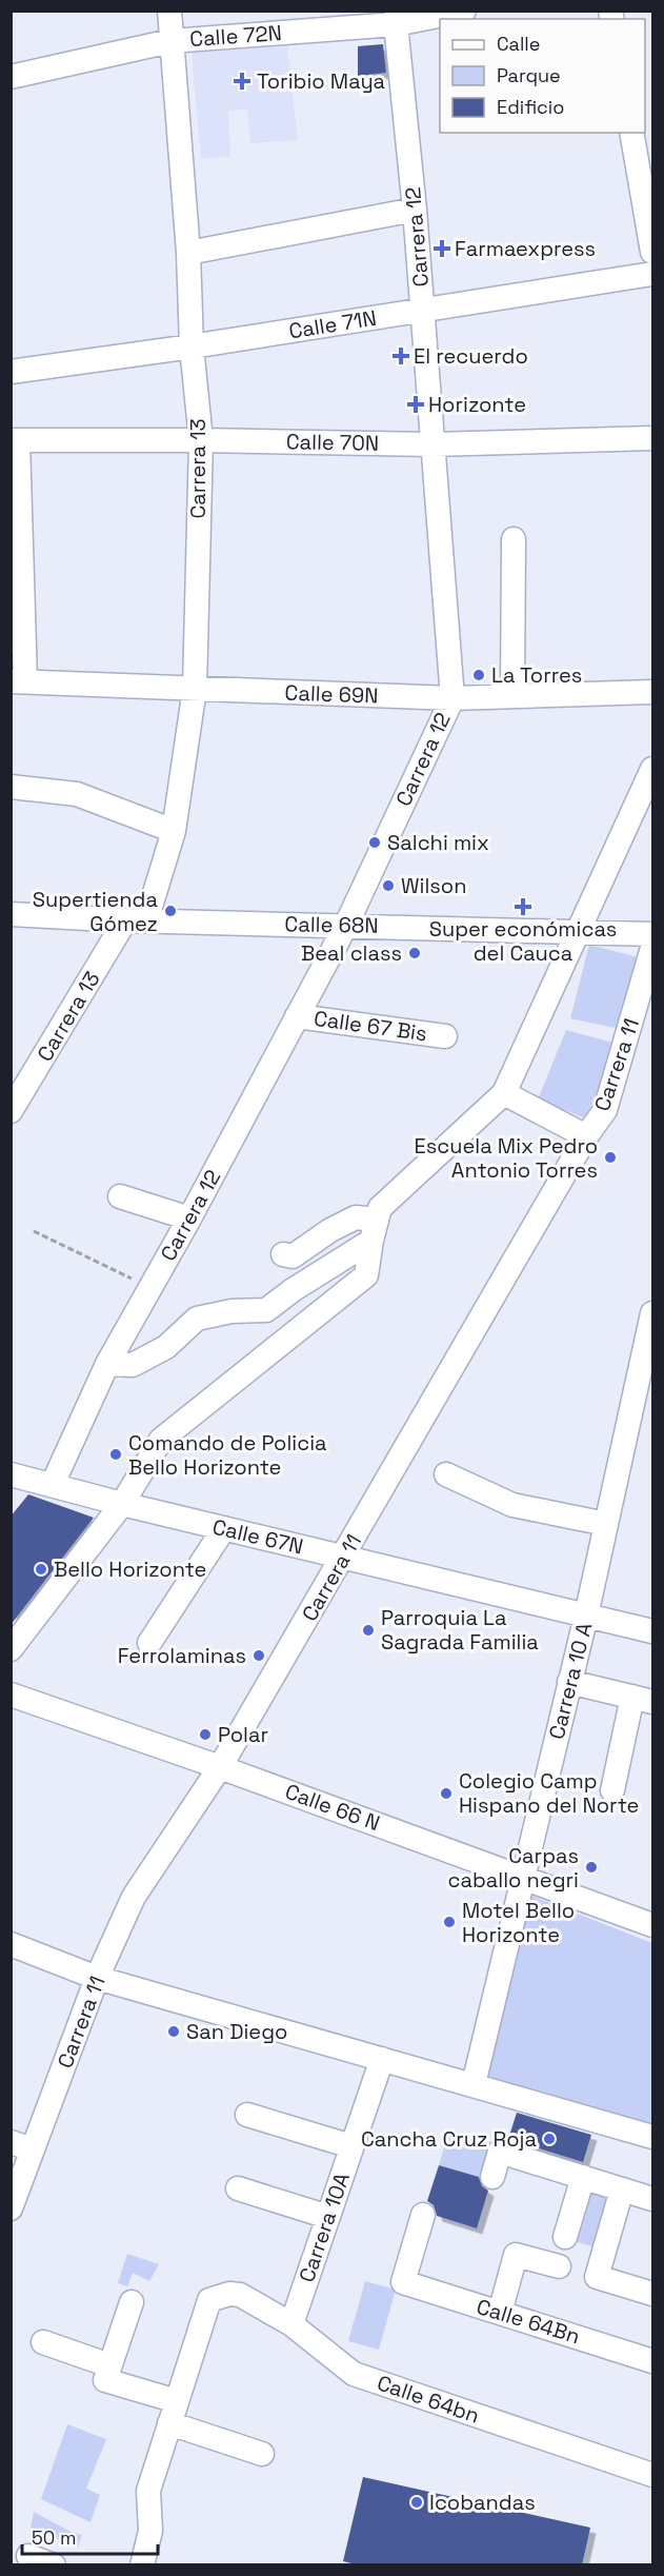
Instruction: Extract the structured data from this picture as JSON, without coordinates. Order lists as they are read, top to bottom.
{
  "streets": {
    "street": [
      "Calle 72N",
      "Carrera 12",
      "Calle 71N",
      "Calle 70N",
      "Carrera 13",
      "Calle 69N",
      "Calle 68N",
      "Calle 67 Bis",
      "Carrera 11",
      "Calle 67N",
      "Carrera 10 A",
      "Calle 66 N",
      "Carrera 10A",
      "Calle 64Bn",
      "Calle 64bn"
    ]
  },
  "crossings": [
    ["Calle 72N", "Carrera 12"],
    ["Calle 72N", "Carrera 13"],
    ["Carrera 12", "Calle 71N"],
    ["Carrera 12", "Calle 70N"],
    ["Carrera 12", "Calle 69N"],
    ["Carrera 12", "Calle 68N"],
    ["Carrera 12", "Calle 67 Bis"],
    ["Carrera 12", "Calle 67N"],
    ["Calle 71N", "Carrera 13"],
    ["Calle 70N", "Carrera 13"],
    ["Carrera 13", "Calle 69N"],
    ["Carrera 13", "Calle 68N"],
    ["Carrera 11", "Calle 67N"],
    ["Carrera 11", "Calle 66 N"],
    ["Calle 67N", "Carrera 10 A"],
    ["Carrera 10 A", "Calle 66 N"],
    ["Carrera 10A", "Calle 64bn"]
  ],
  "places": {
    "health": [
      "Toribio Maya",
      "Farmaexpress",
      "El recuerdo",
      "Horizonte",
      "Super económicas del Cauca"
    ],
    "other": [
      "La Torres",
      "Salchi mix",
      "Wilson",
      "Supertienda Gómez",
      "Beal class",
      "Escuela Mix Pedro Antonio Torres",
      "Comando de Policia Bello Horizonte",
      "Bello Horizonte",
      "Parroquia La Sagrada Familia",
      "Ferrolaminas",
      "Polar",
      "Colegio Camp Hispano del Norte",
      "Carpas caballo negri",
      "Motel Bello Horizonte",
      "San Diego",
      "Cancha Cruz Roja",
      "Icobandas"
    ]
  },
  "legend": ["Calle", "Parque", "Edificio"],
  "scale_bar": "50 m"
}
